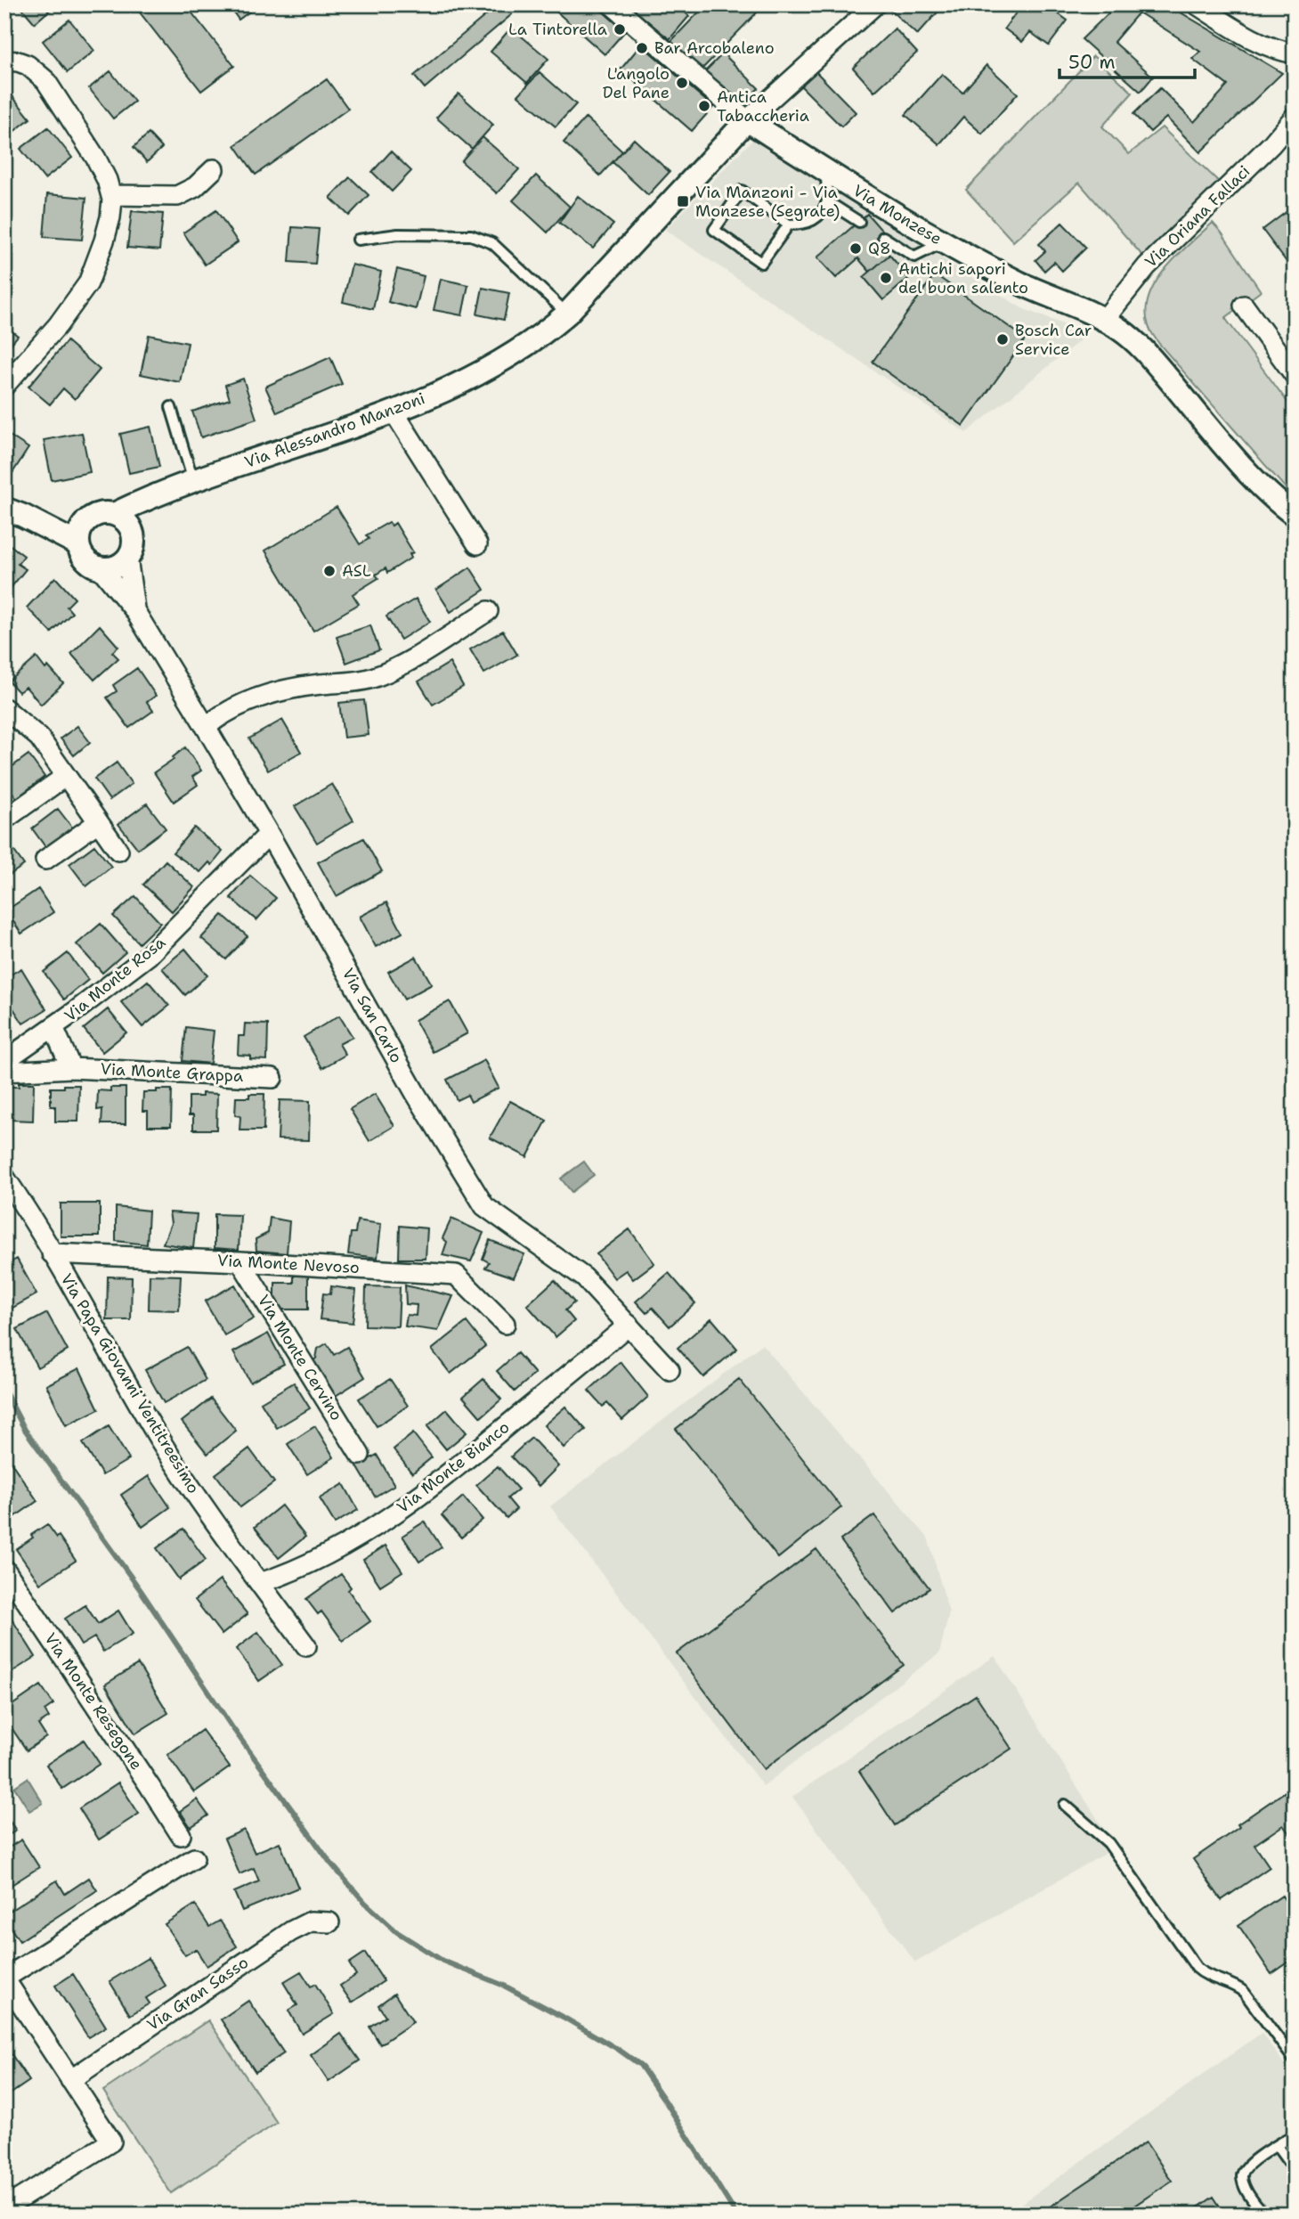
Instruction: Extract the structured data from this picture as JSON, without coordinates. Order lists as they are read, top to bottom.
{
  "streets": {
    "street": [
      "Via Monzese",
      "Via Oriana Fallaci",
      "Via Alessandro Manzoni",
      "Via Monte Rosa",
      "Via San Carlo",
      "Via Monte Grappa",
      "Via Monte Nevoso",
      "Via Monte Cervino",
      "Via Papa Giovanni Ventitreesimo",
      "Via Monte Bianco",
      "Via Monte Resegone",
      "Via Gran Sasso"
    ]
  },
  "crossings": [
    ["Via Monzese", "Via Oriana Fallaci"],
    ["Via Monzese", "Via Alessandro Manzoni"],
    ["Via Alessandro Manzoni", "Via San Carlo"],
    ["Via Monte Rosa", "Via San Carlo"],
    ["Via San Carlo", "Via Monte Bianco"],
    ["Via Monte Nevoso", "Via Monte Cervino"],
    ["Via Monte Nevoso", "Via Papa Giovanni Ventitreesimo"],
    ["Via Papa Giovanni Ventitreesimo", "Via Monte Bianco"]
  ],
  "places": {
    "other": [
      "La Tintorella",
      "Bar Arcobaleno",
      "L'angolo Del Pane",
      "Antica Tabaccheria",
      "Q8",
      "Antichi sapori del buon salento",
      "Bosch Car Service",
      "ASL"
    ],
    "transit": ["Via Manzoni - Via Monzese (Segrate)"]
  },
  "scale_bar": "50 m"
}
